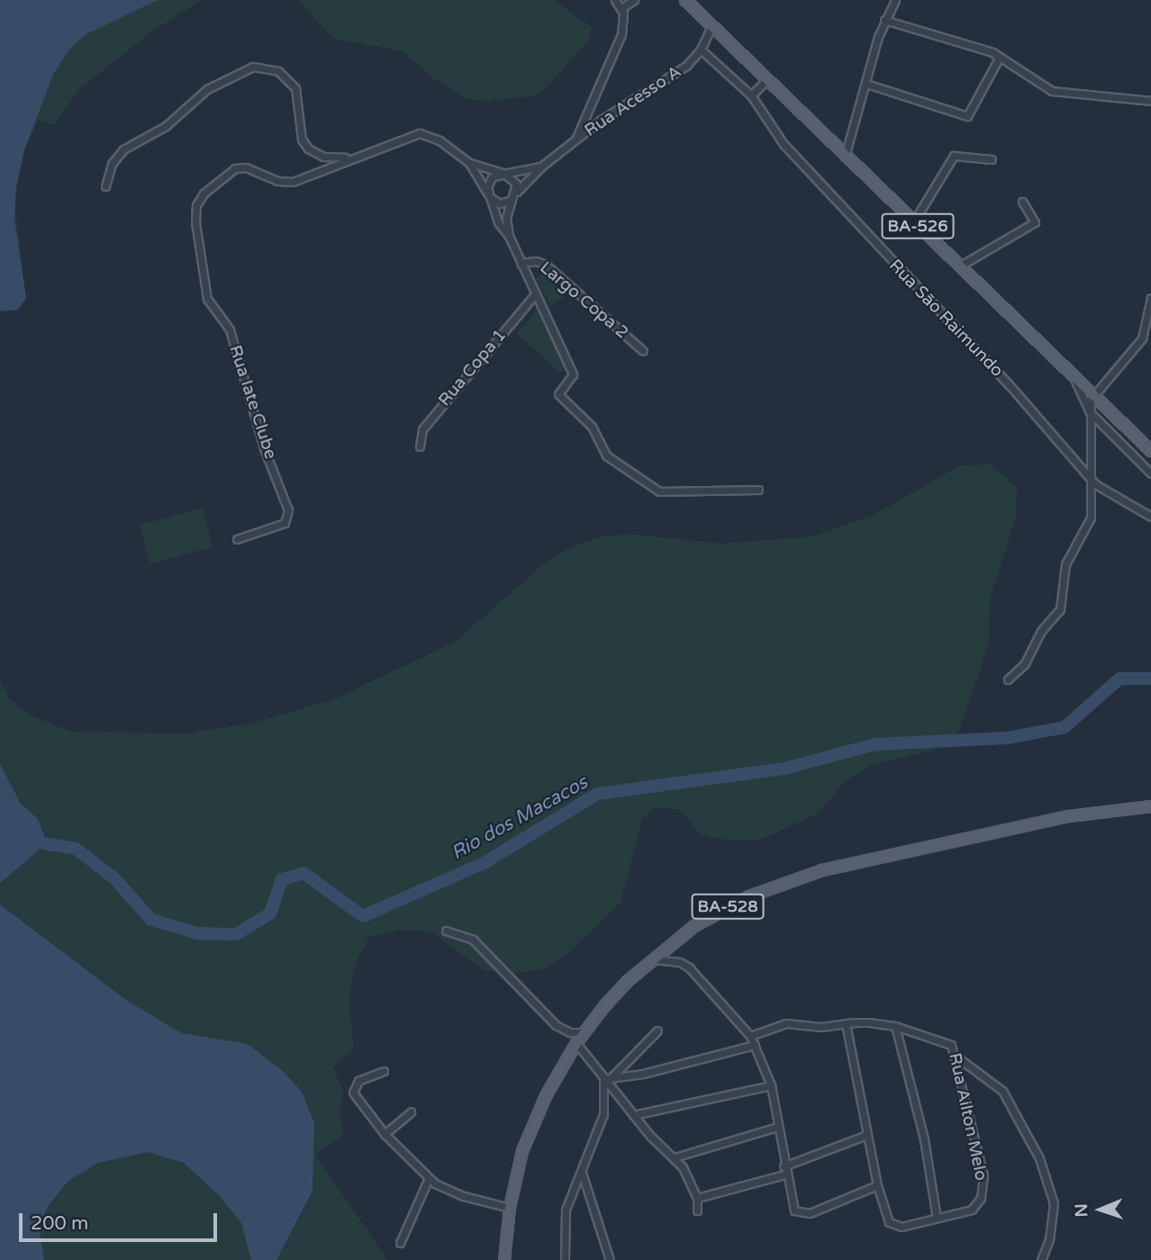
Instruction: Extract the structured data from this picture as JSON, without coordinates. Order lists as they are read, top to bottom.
{
  "streets": {
    "main road": ["BA-526", "BA-528"],
    "street": [
      "Rua Acesso A",
      "Largo Copa 2",
      "Rua São Raimundo",
      "Rua Copa 1",
      "Rua Iate Clube",
      "Rua Ailton Melo"
    ]
  },
  "crossings": [
    ["Rua Acesso A", "BA-526"],
    ["Rua Acesso A", "Rua São Raimundo"]
  ],
  "water": ["Rio dos Macacos"],
  "scale_bar": "200 m",
  "north": "left"
}
